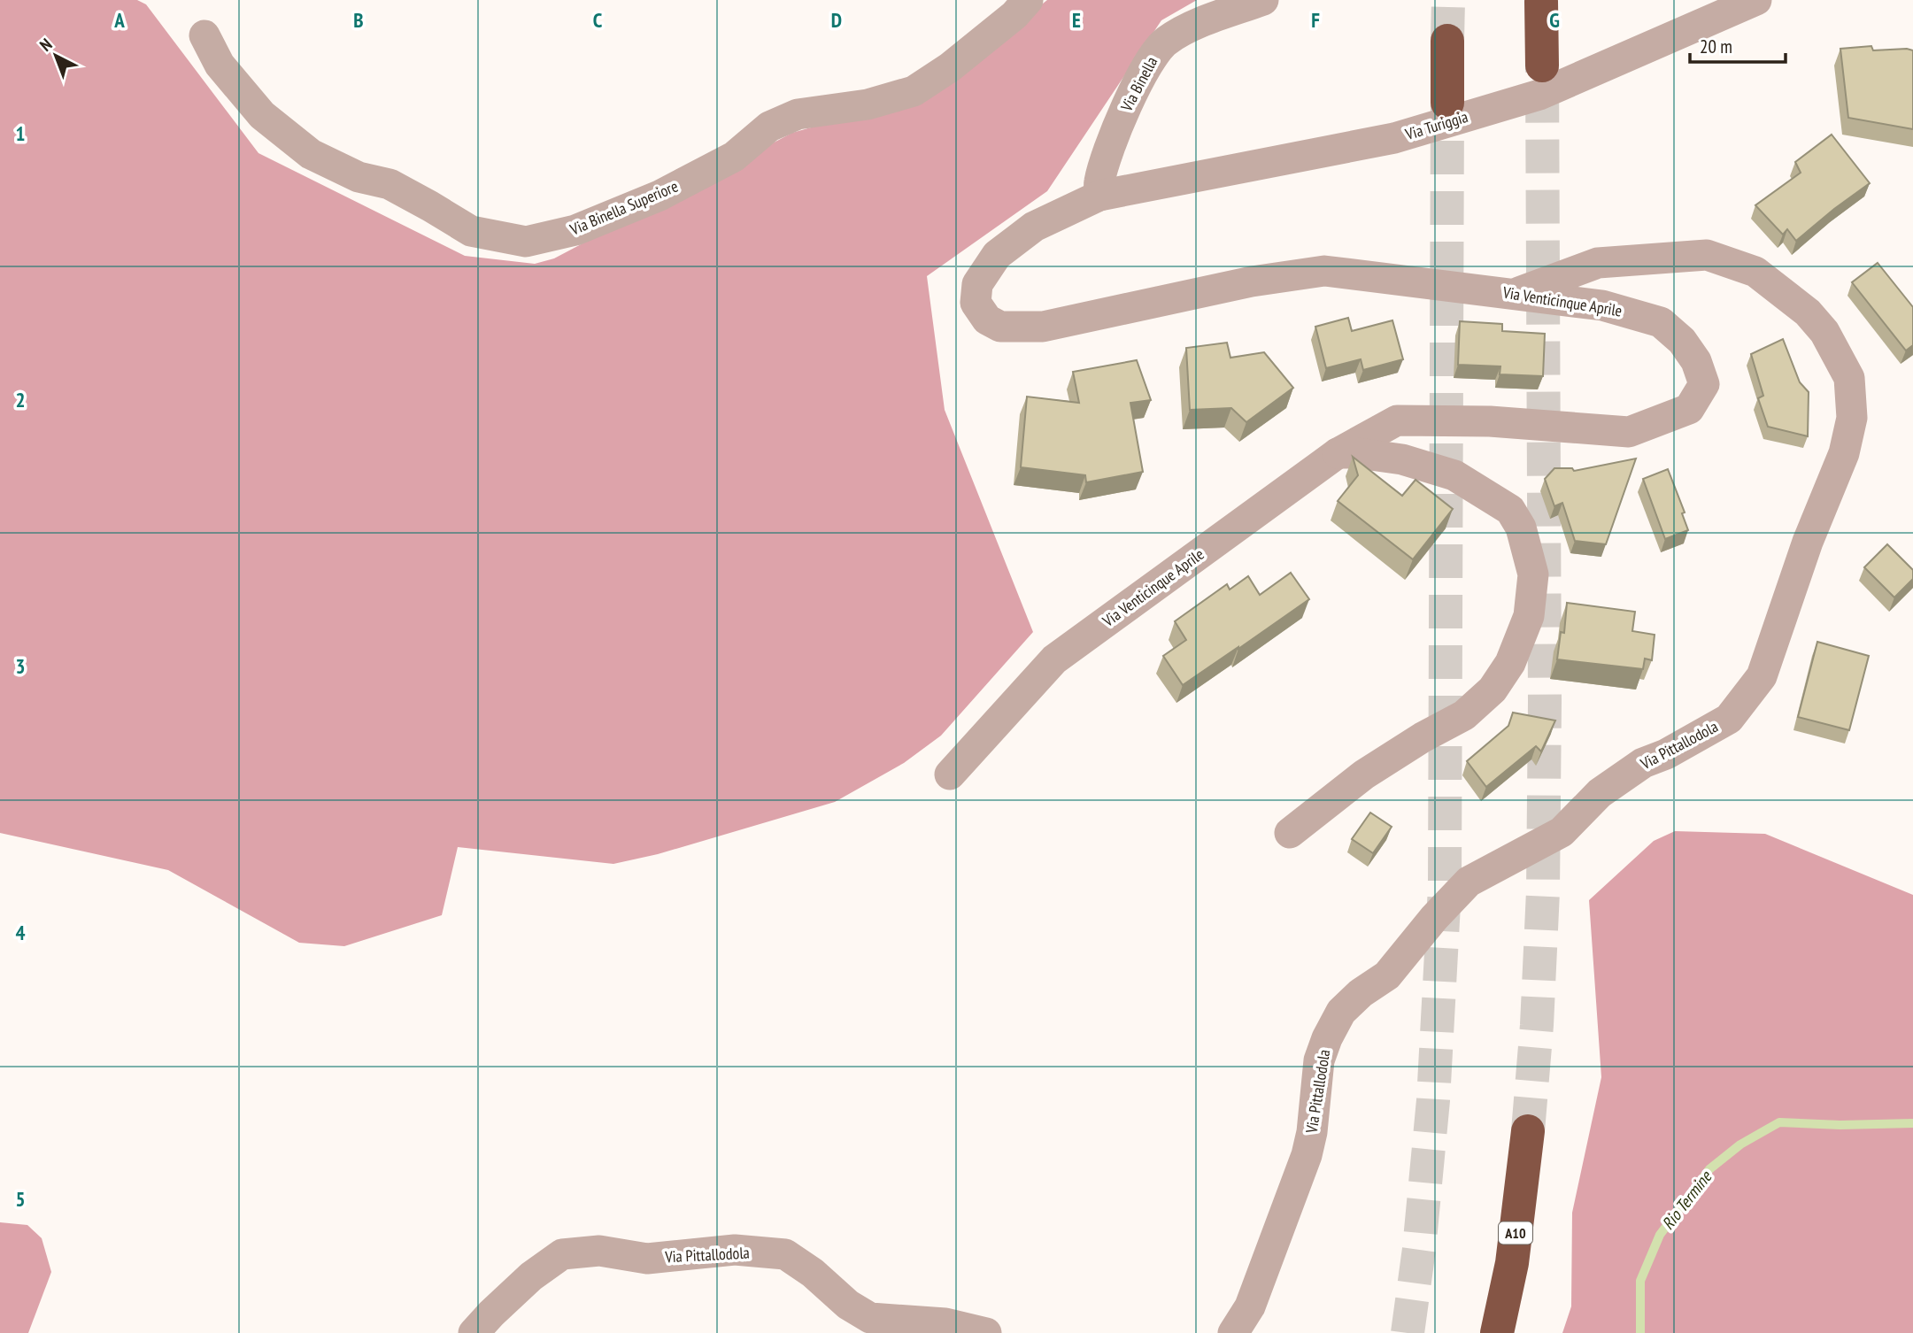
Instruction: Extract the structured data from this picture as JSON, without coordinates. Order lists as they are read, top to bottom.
{
  "streets": {
    "highway": ["A10"],
    "street": [
      "Via Binella",
      "Via Turiggia",
      "Via Binella Superiore",
      "Via Venticinque Aprile",
      "Via Pittallodola"
    ]
  },
  "crossings": [
    ["Via Binella", "Via Turiggia"],
    ["Via Binella", "Via Venticinque Aprile"],
    ["Via Turiggia", "Via Venticinque Aprile"],
    ["Via Venticinque Aprile", "Via Pittallodola"]
  ],
  "water": ["Rio Termine"],
  "scale_bar": "20 m",
  "north": "top left",
  "grid": {
    "columns": [
      "A",
      "B",
      "C",
      "D",
      "E",
      "F",
      "G"
    ],
    "rows": [
      "1",
      "2",
      "3",
      "4",
      "5"
    ]
  }
}
